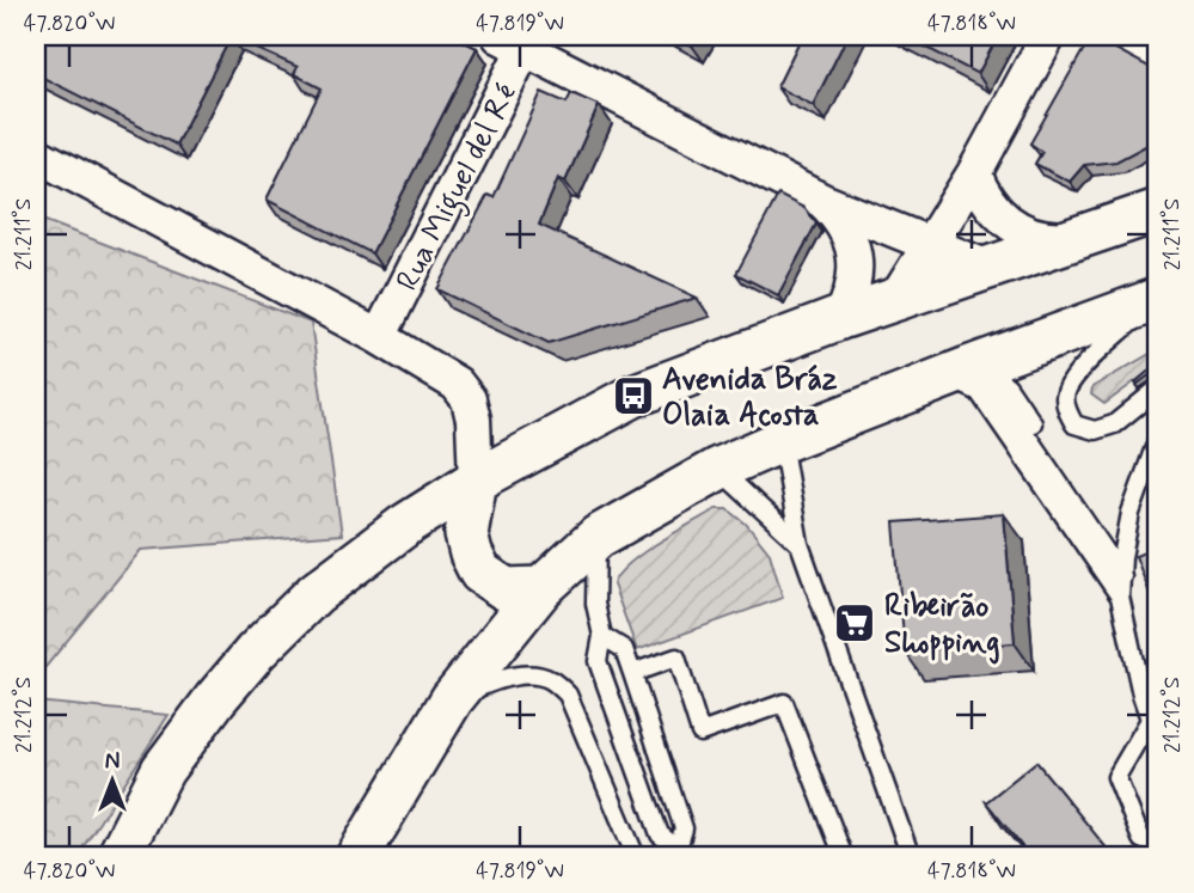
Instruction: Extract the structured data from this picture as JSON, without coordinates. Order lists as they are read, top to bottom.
{
  "streets": {
    "street": ["Rua Miguel del Ré"]
  },
  "places": {
    "bus stop": ["Avenida Bráz Olaia Acosta"],
    "supermarket": ["Ribeirão Shopping"]
  },
  "north": "top",
  "coordinates": [
    "47.820°W",
    "47.819°W",
    "47.818°W",
    "21.211°S",
    "21.212°S"
  ]
}
